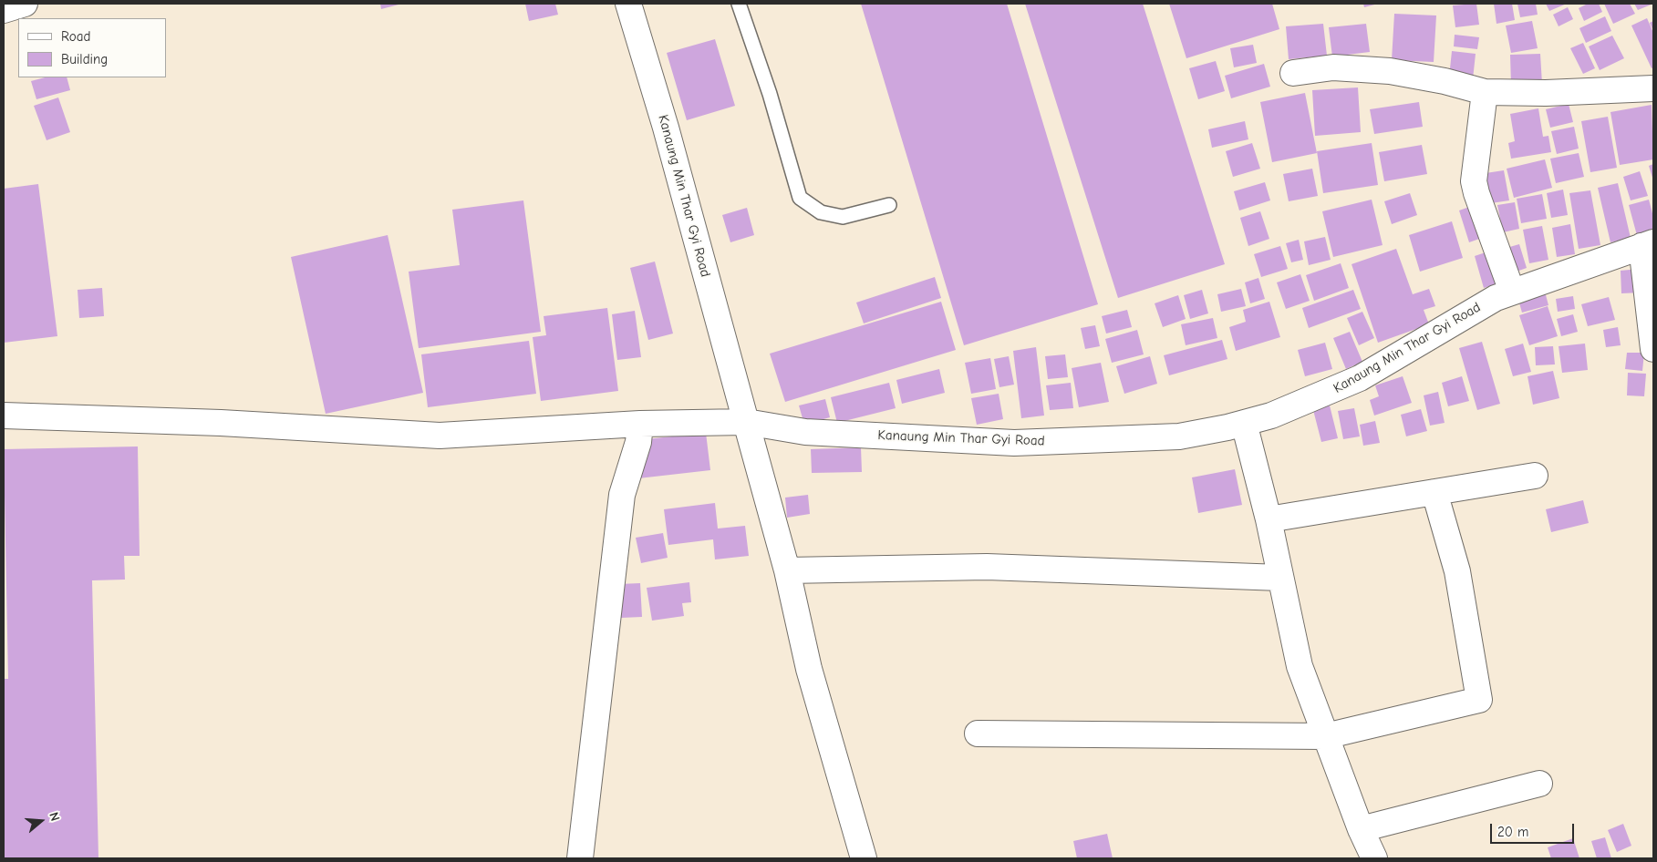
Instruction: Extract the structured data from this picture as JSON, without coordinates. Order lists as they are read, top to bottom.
{
  "streets": {
    "street": ["Kanaung Min Thar Gyi Road"]
  },
  "legend": ["Road", "Building"],
  "scale_bar": "20 m",
  "north": "right"
}
